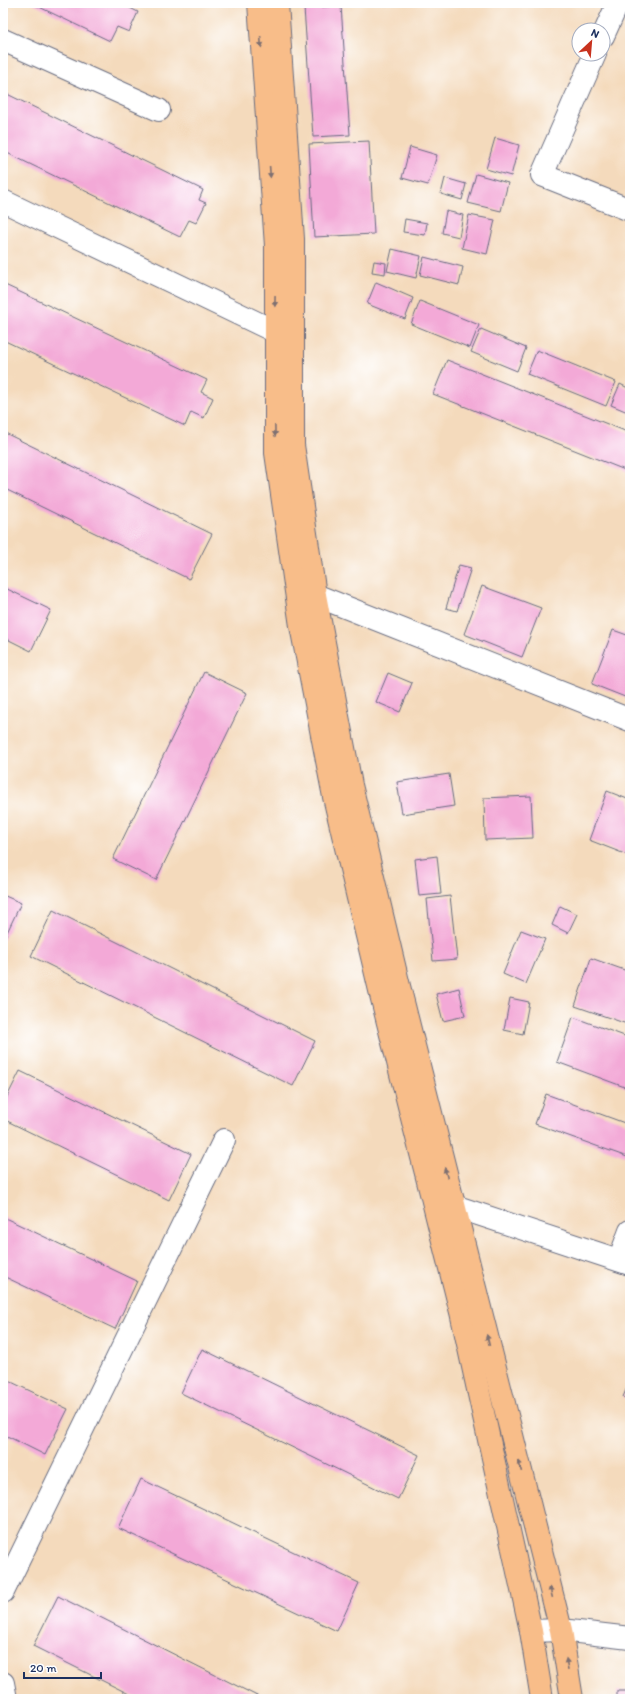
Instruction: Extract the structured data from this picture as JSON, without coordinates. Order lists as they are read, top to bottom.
{
  "scale_bar": "20 m",
  "north": "top right"
}
